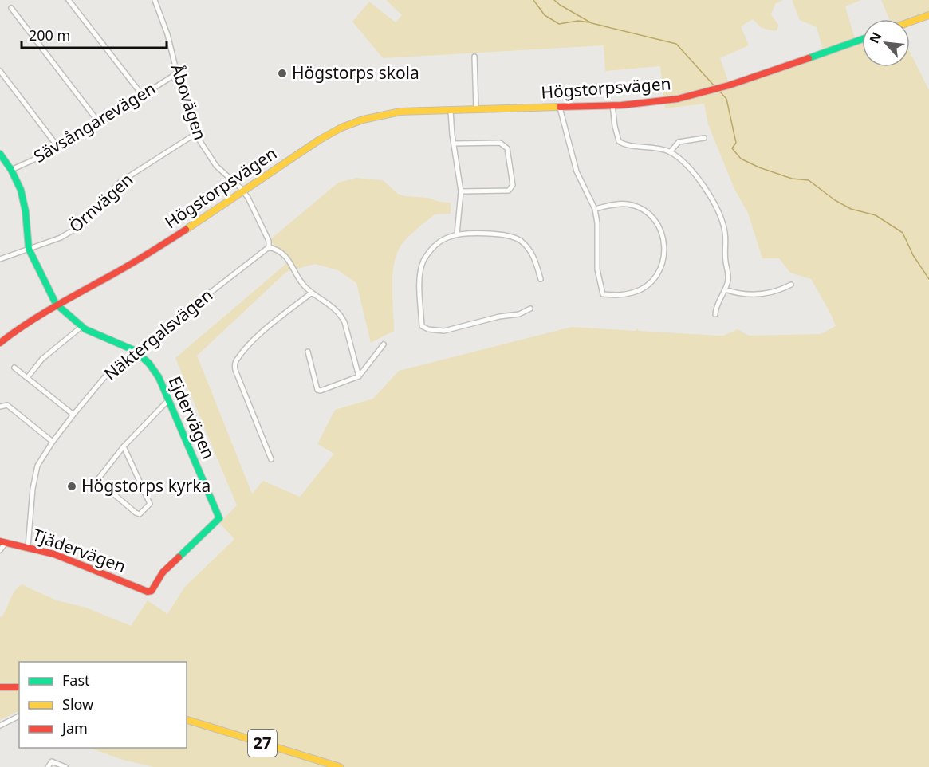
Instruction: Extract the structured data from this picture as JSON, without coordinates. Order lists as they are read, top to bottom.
{
  "streets": {
    "street": [
      "Högstorpsvägen",
      "Åbovägen",
      "Sävsångarevägen",
      "Örnvägen",
      "Näktergalsvägen",
      "Ejdervägen",
      "Tjädervägen",
      "27"
    ]
  },
  "crossings": [
    ["Högstorpsvägen", "Åbovägen"],
    ["Högstorpsvägen", "Ejdervägen"],
    ["Åbovägen", "Sävsångarevägen"],
    ["Åbovägen", "Örnvägen"],
    ["Näktergalsvägen", "Ejdervägen"],
    ["Näktergalsvägen", "Tjädervägen"],
    ["Ejdervägen", "Tjädervägen"]
  ],
  "places": ["Högstorps skola", "Högstorps kyrka"],
  "legend": ["Fast", "Slow", "Jam"],
  "scale_bar": "200 m",
  "north": "top left"
}
